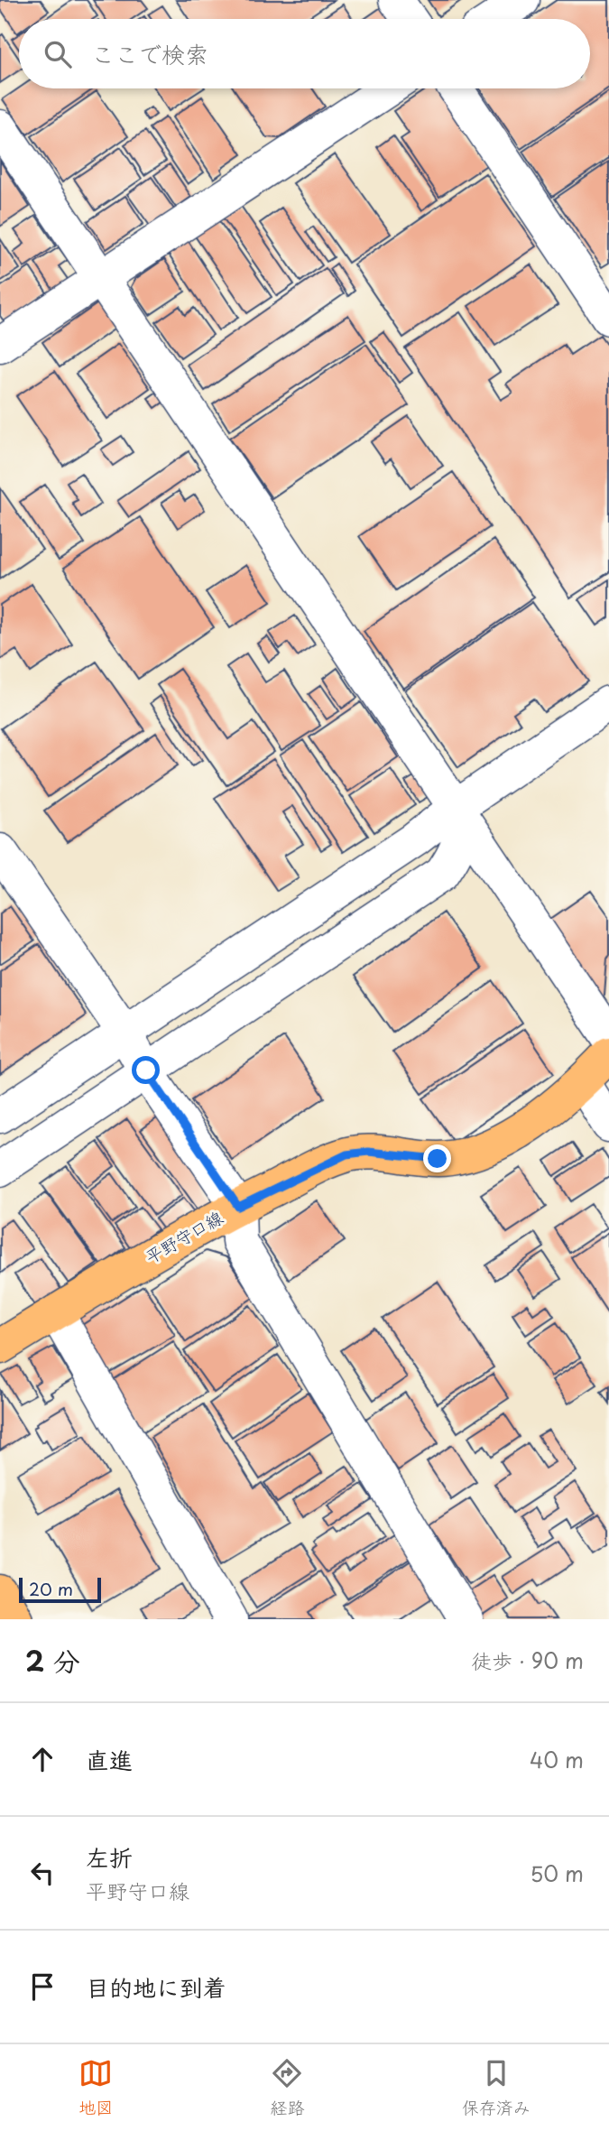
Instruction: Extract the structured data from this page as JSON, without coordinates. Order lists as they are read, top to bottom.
{
  "streets": {
    "main road": ["平野守口線"]
  },
  "scale_bar": "20 m",
  "page": {
    "search": "ここで検索",
    "scale": "20 m",
    "heading": ["2 分", "徒歩 · 90 m"],
    "list": [
      ["直進", "40 m"],
      ["左折", "平野守口線", "50 m"],
      "目的地に到着"
    ],
    "nav": ["地図", "経路", "保存済み"]
  }
}
